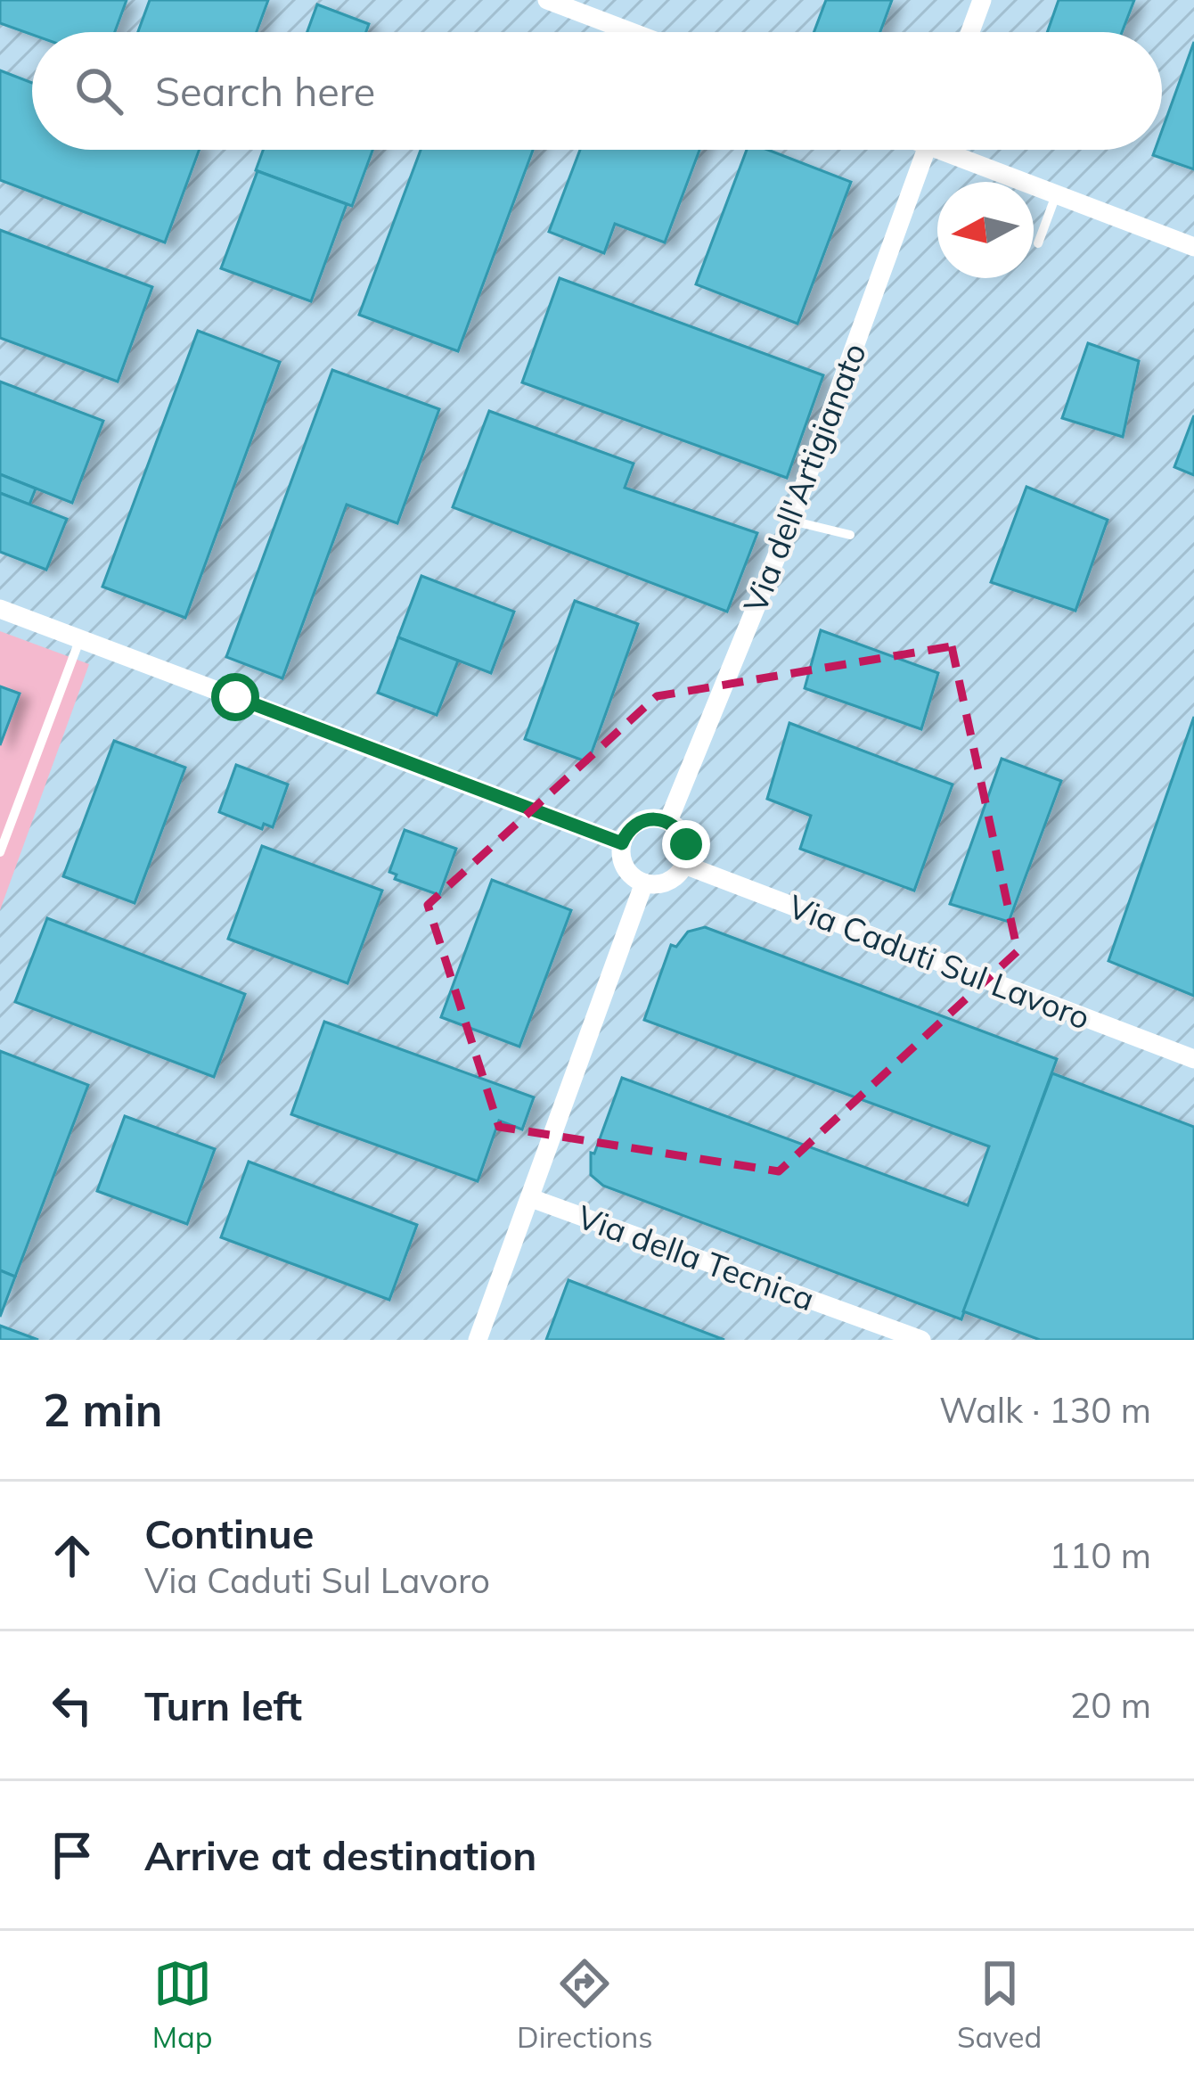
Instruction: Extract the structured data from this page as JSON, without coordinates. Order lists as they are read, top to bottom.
{
  "streets": {
    "street": ["Via dell'Artigianato", "Via Caduti Sul Lavoro", "Via della Tecnica"]
  },
  "crossings": [
    ["Via dell'Artigianato", "Via Caduti Sul Lavoro"]
  ],
  "north": "left",
  "page": {
    "search": "Search here",
    "heading": ["2 min", "Walk · 130 m"],
    "list": [
      ["Continue", "Via Caduti Sul Lavoro", "110 m"],
      ["Turn left", "20 m"],
      "Arrive at destination"
    ],
    "nav": ["Map", "Directions", "Saved"]
  }
}
